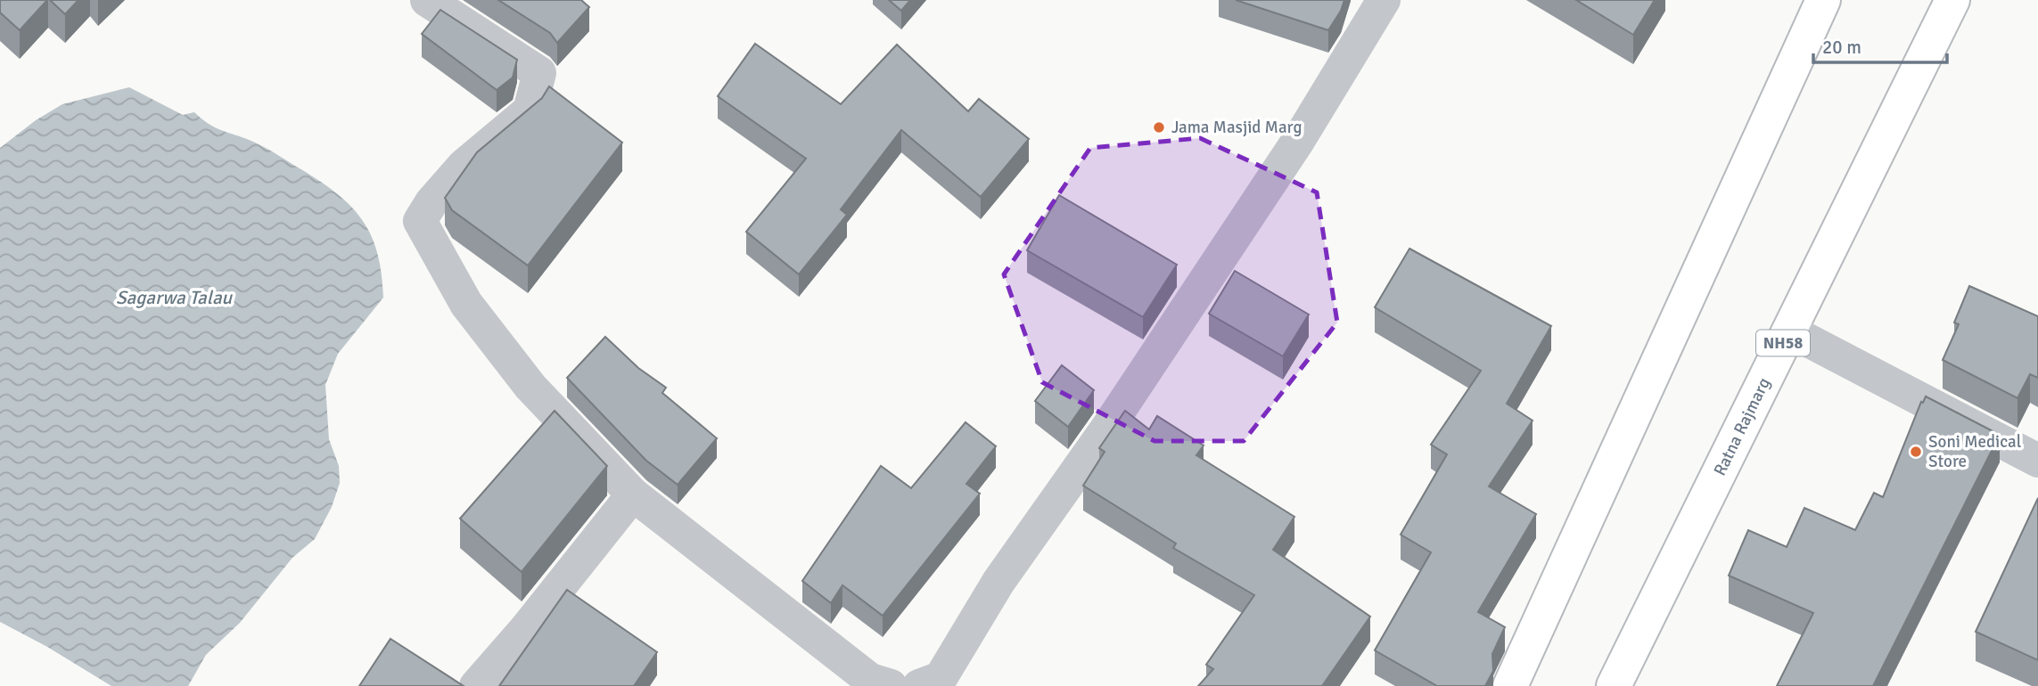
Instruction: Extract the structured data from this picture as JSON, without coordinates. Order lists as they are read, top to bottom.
{
  "streets": {
    "highway": ["NH58", "Ratna Rajmarg"]
  },
  "water": ["Sagarwa Talau"],
  "places": ["Jama Masjid Marg", "Soni Medical Store"],
  "scale_bar": "20 m"
}
